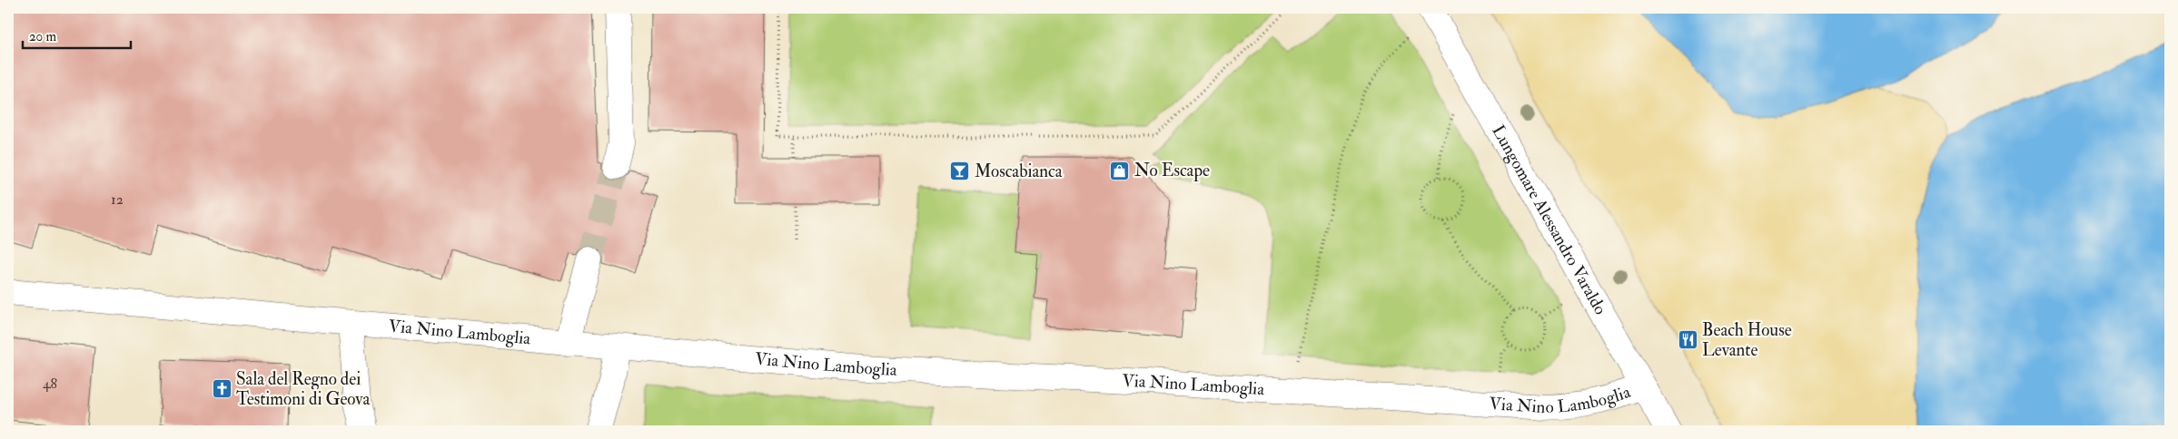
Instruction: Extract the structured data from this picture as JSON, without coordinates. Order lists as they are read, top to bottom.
{
  "streets": {
    "street": ["Lungomare Alessandro Varaldo", "Via Nino Lamboglia"]
  },
  "crossings": [
    ["Lungomare Alessandro Varaldo", "Via Nino Lamboglia"]
  ],
  "places": {
    "shop": ["No Escape"],
    "bar": ["Moscabianca"],
    "restaurant": ["Beach House Levante"],
    "church": ["Sala del Regno dei Testimoni di Geova"]
  },
  "house_numbers": ["12", "48"],
  "scale_bar": "20 m"
}
